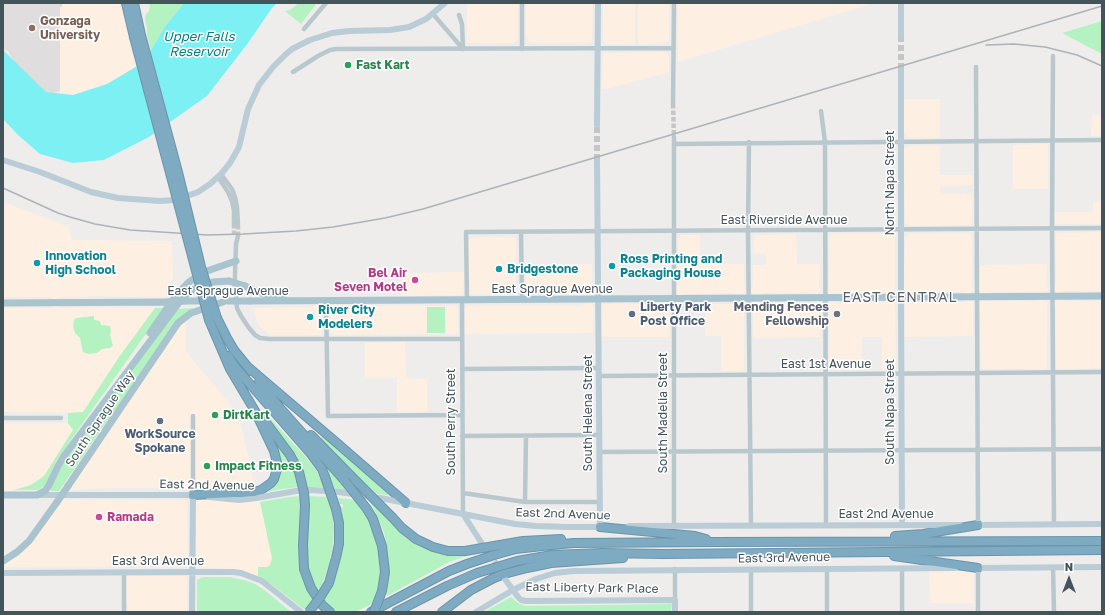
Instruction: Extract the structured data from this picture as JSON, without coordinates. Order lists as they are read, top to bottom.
{
  "streets": {
    "main road": ["East Sprague Avenue", "South Sprague Way", "East 2nd Avenue"],
    "street": [
      "North Napa Street",
      "East Riverside Avenue",
      "East 1st Avenue",
      "South Napa Street",
      "South Helena Street",
      "South Madelia Street",
      "South Perry Street",
      "East 3rd Avenue",
      "East Liberty Park Place"
    ]
  },
  "crossings": [
    ["North Napa Street", "East Riverside Avenue"],
    ["North Napa Street", "East Sprague Avenue"],
    ["North Napa Street", "South Napa Street"],
    ["East Riverside Avenue", "South Helena Street"],
    ["East Riverside Avenue", "South Madelia Street"],
    ["East Riverside Avenue", "South Perry Street"],
    ["East Sprague Avenue", "South Napa Street"],
    ["East Sprague Avenue", "South Helena Street"],
    ["East Sprague Avenue", "South Madelia Street"],
    ["East Sprague Avenue", "South Sprague Way"],
    ["East Sprague Avenue", "South Perry Street"],
    ["East 1st Avenue", "South Napa Street"],
    ["East 1st Avenue", "South Helena Street"],
    ["East 1st Avenue", "South Madelia Street"],
    ["South Napa Street", "East 2nd Avenue"],
    ["South Helena Street", "East 2nd Avenue"],
    ["South Madelia Street", "East 2nd Avenue"],
    ["South Sprague Way", "East 2nd Avenue"],
    ["South Perry Street", "East 2nd Avenue"],
    ["East 3rd Avenue", "East Liberty Park Place"]
  ],
  "districts": ["EAST CENTRAL"],
  "water": ["Upper Falls Reservoir"],
  "places": [
    "Gonzaga University",
    "Fast Kart",
    "Innovation High School",
    "Ross Printing and Packaging House",
    "Bridgestone",
    "Bel Air Seven Motel",
    "Liberty Park Post Office",
    "Mending Fences Fellowship",
    "River City Modelers",
    "DirtKart",
    "WorkSource Spokane",
    "Impact Fitness",
    "Ramada"
  ],
  "north": "top"
}
